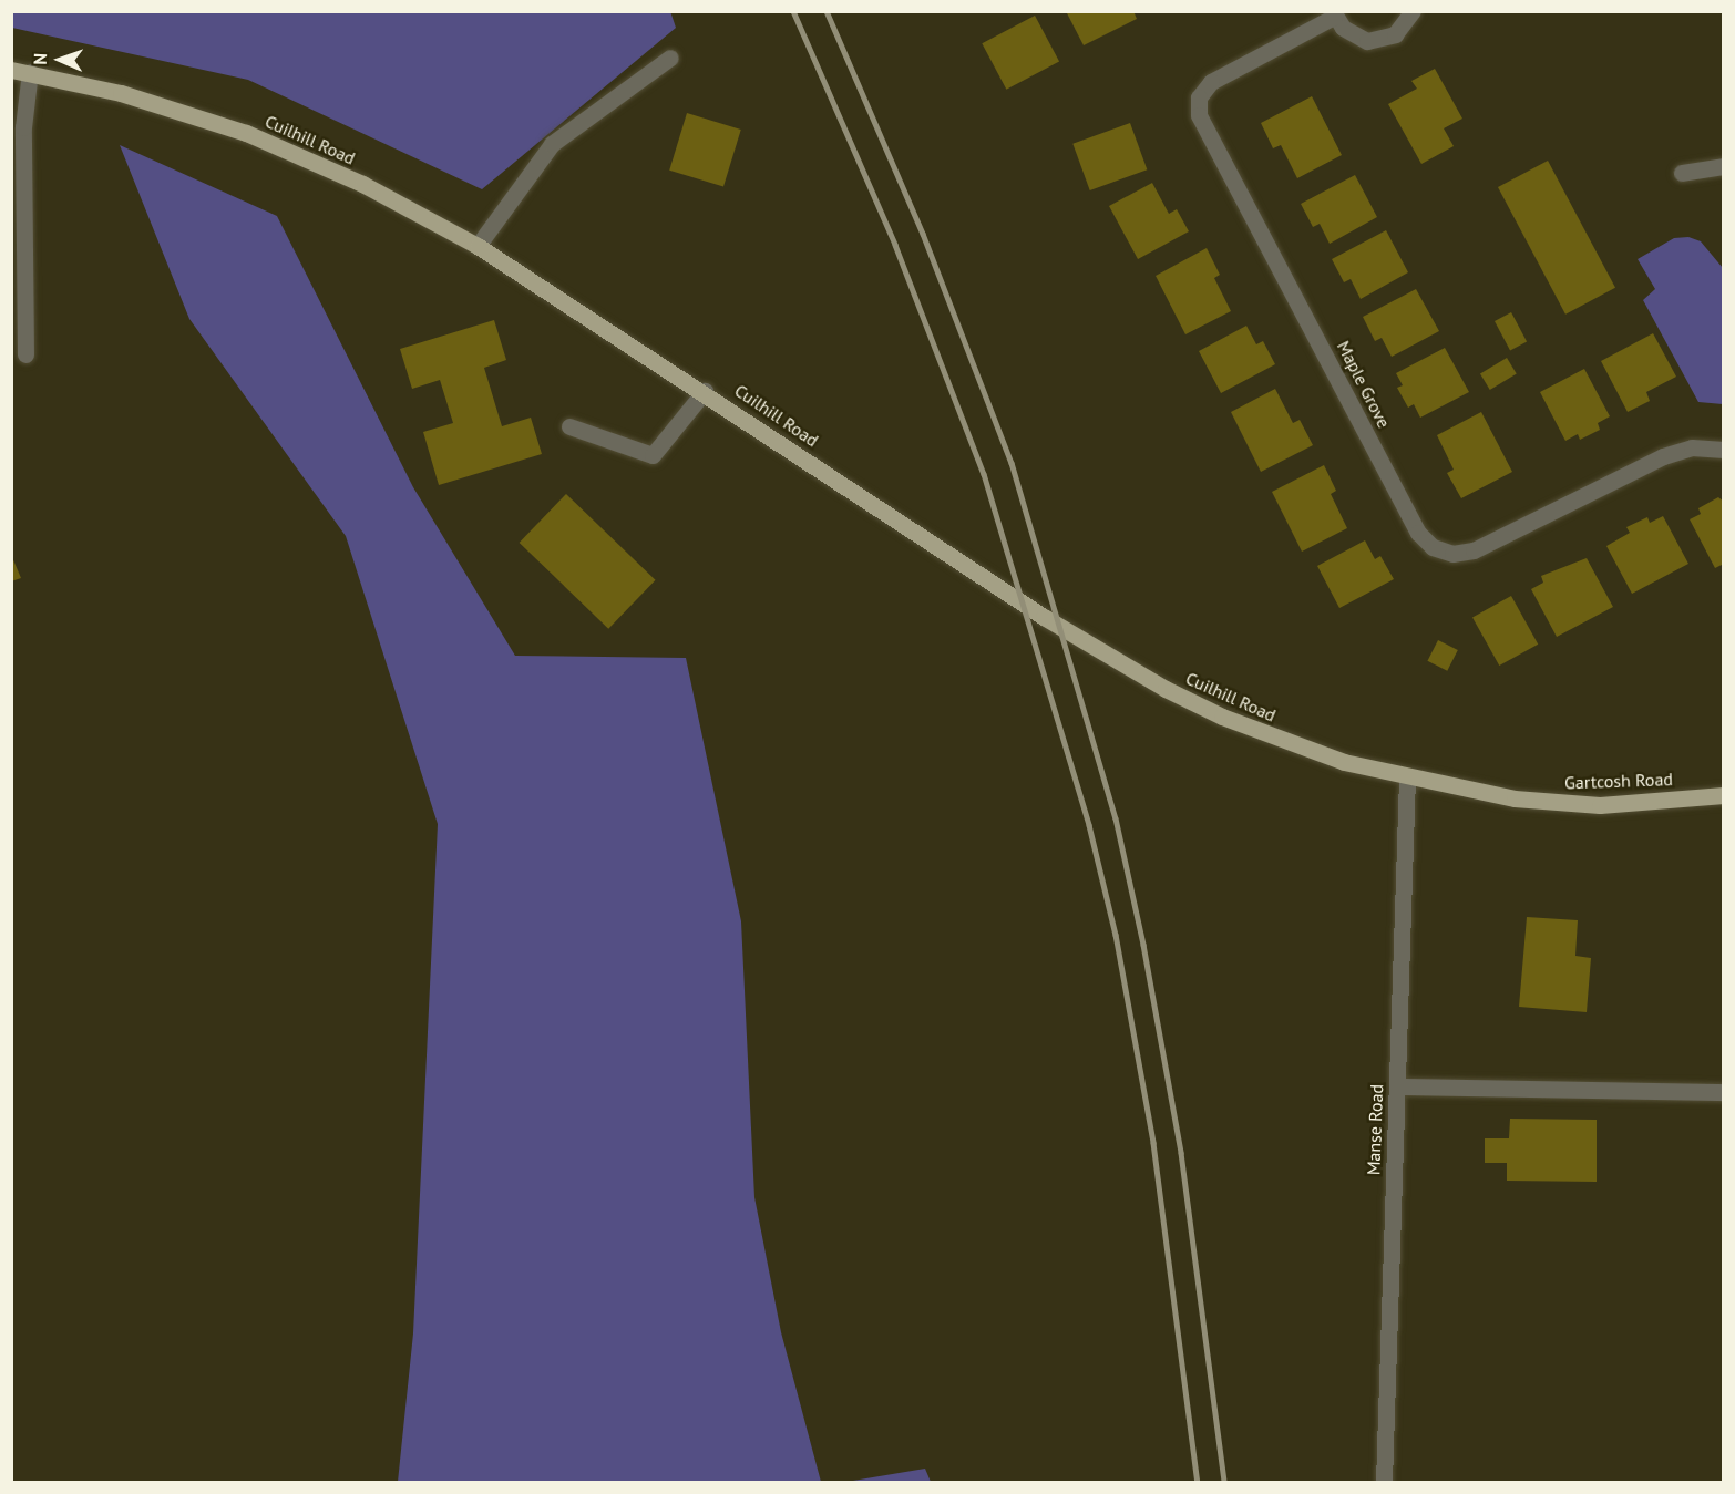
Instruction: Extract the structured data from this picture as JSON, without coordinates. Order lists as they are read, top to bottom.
{
  "streets": {
    "main road": ["Cuilhill Road", "Gartcosh Road"],
    "street": ["Maple Grove", "Manse Road"]
  },
  "crossings": [
    ["Cuilhill Road", "Gartcosh Road"],
    ["Cuilhill Road", "Manse Road"]
  ],
  "north": "left"
}
